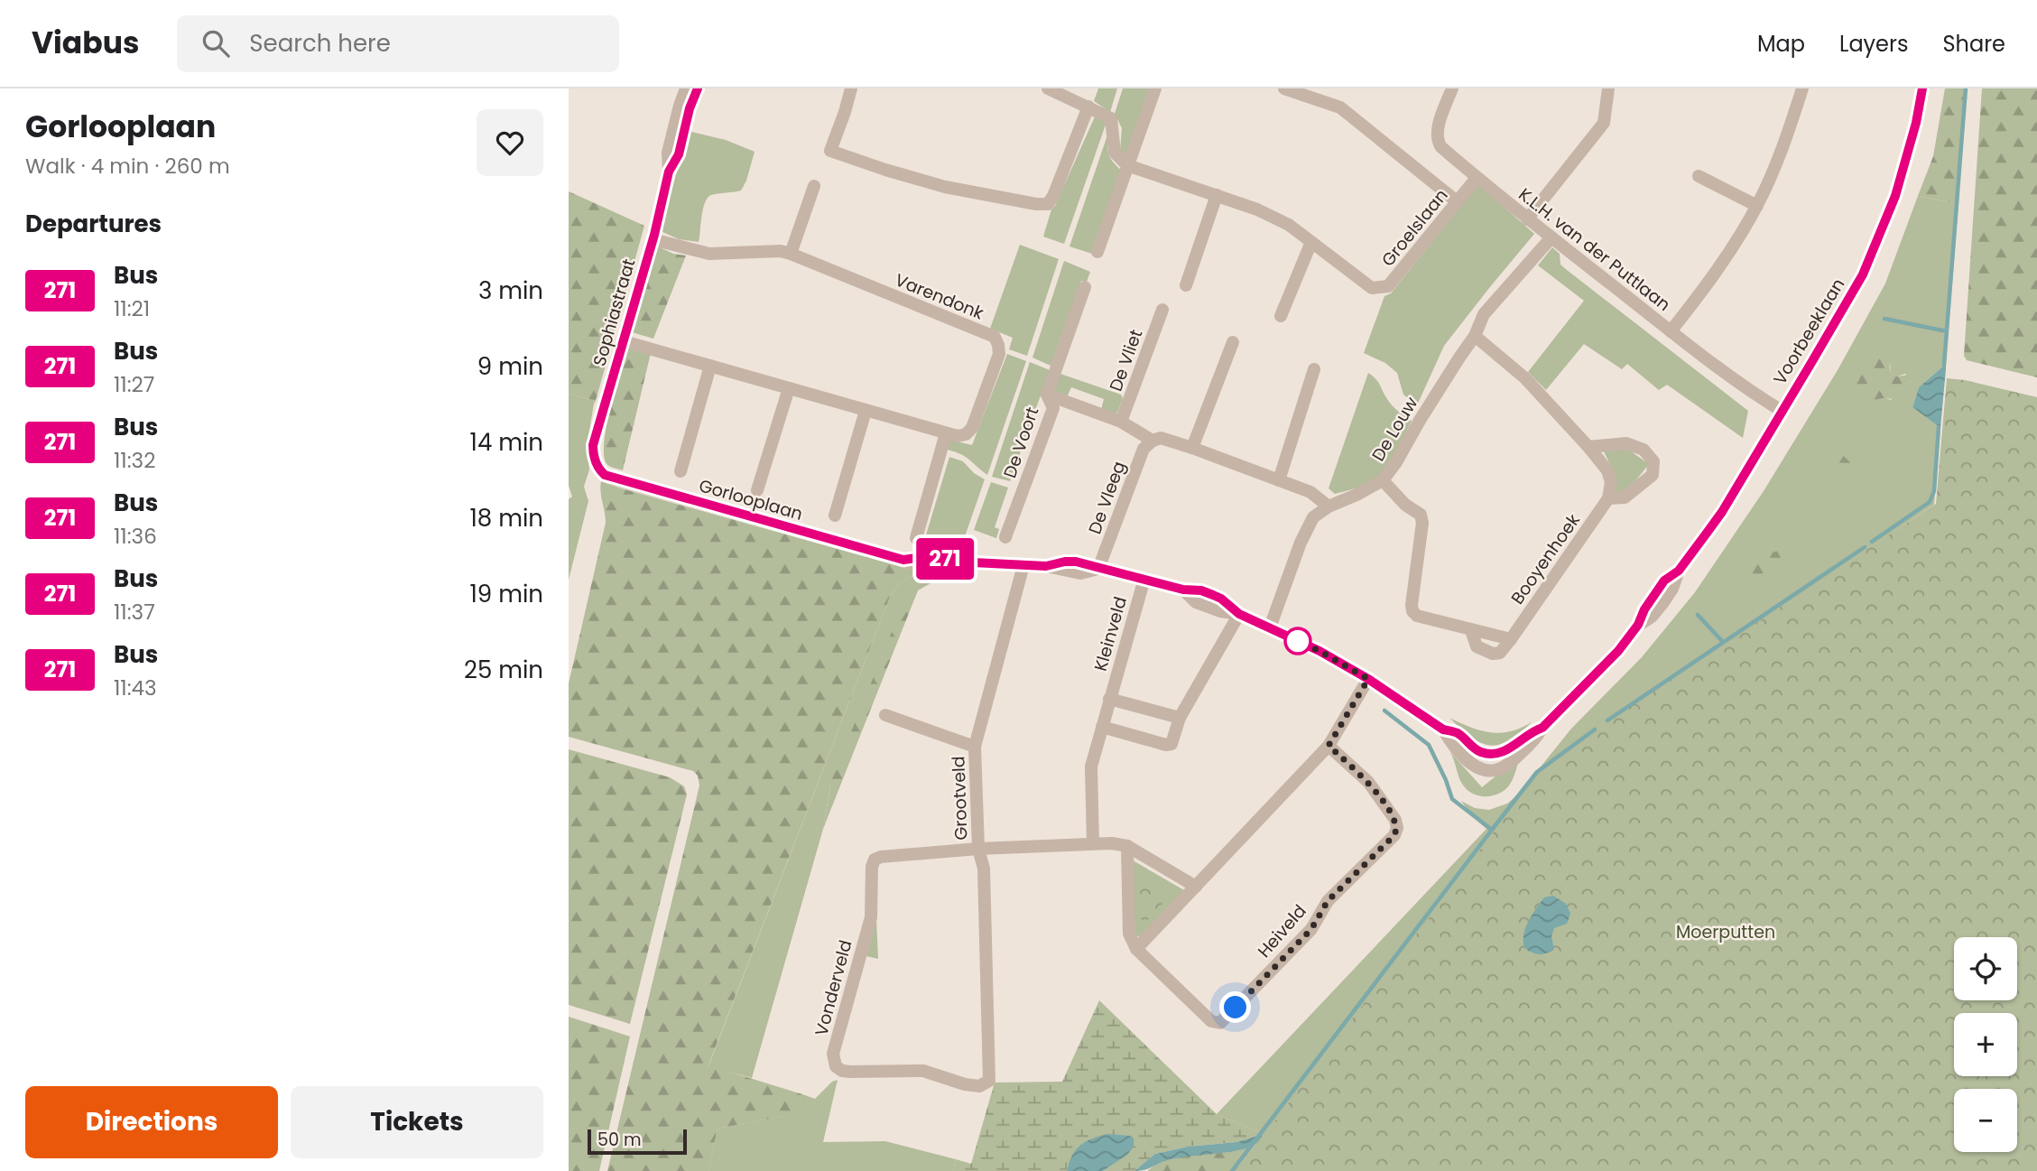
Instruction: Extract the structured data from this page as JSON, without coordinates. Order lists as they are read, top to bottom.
{
  "streets": {
    "street": [
      "Groelslaan",
      "K.L.H. van der Puttlaan",
      "Varendonk",
      "Sophiastraat",
      "Voorbeeklaan",
      "De Vliet",
      "De Louw",
      "De Voort",
      "De Vleeg",
      "Gorlooplaan",
      "Booyenhoek",
      "Kleinveld",
      "Grootveld",
      "Heiveld",
      "Vonderveld"
    ]
  },
  "crossings": [
    ["Groelslaan", "K.L.H. van der Puttlaan"],
    ["K.L.H. van der Puttlaan", "Voorbeeklaan"],
    ["K.L.H. van der Puttlaan", "De Louw"],
    ["Varendonk", "Sophiastraat"],
    ["Sophiastraat", "Gorlooplaan"],
    ["Voorbeeklaan", "Gorlooplaan"],
    ["De Louw", "Gorlooplaan"],
    ["De Louw", "Booyenhoek"],
    ["De Vleeg", "Gorlooplaan"],
    ["Gorlooplaan", "Kleinveld"],
    ["Gorlooplaan", "Grootveld"],
    ["Kleinveld", "Grootveld"],
    ["Grootveld", "Vonderveld"]
  ],
  "parks": ["Moerputten"],
  "lines": ["bus line 271"],
  "scale_bar": "50 m",
  "page": {
    "header": "Viabus",
    "search": "Search here",
    "nav": ["Map", "Layers", "Share"],
    "heading": [
      ["Gorlooplaan", "Walk · 4 min · 260 m"],
      "Departures"
    ],
    "on_map": "271",
    "list": [
      {
        "mark": "271",
        "name": "Bus",
        "note": "11:21",
        "value": "3 min"
      },
      {
        "mark": "271",
        "name": "Bus",
        "note": "11:27",
        "value": "9 min"
      },
      {
        "mark": "271",
        "name": "Bus",
        "note": "11:32",
        "value": "14 min"
      },
      {
        "mark": "271",
        "name": "Bus",
        "note": "11:36",
        "value": "18 min"
      },
      {
        "mark": "271",
        "name": "Bus",
        "note": "11:37",
        "value": "19 min"
      },
      {
        "mark": "271",
        "name": "Bus",
        "note": "11:43",
        "value": "25 min"
      }
    ],
    "map_buttons": ["+", "−"],
    "buttons": ["Directions", "Tickets"],
    "scale": "50 m"
  }
}
